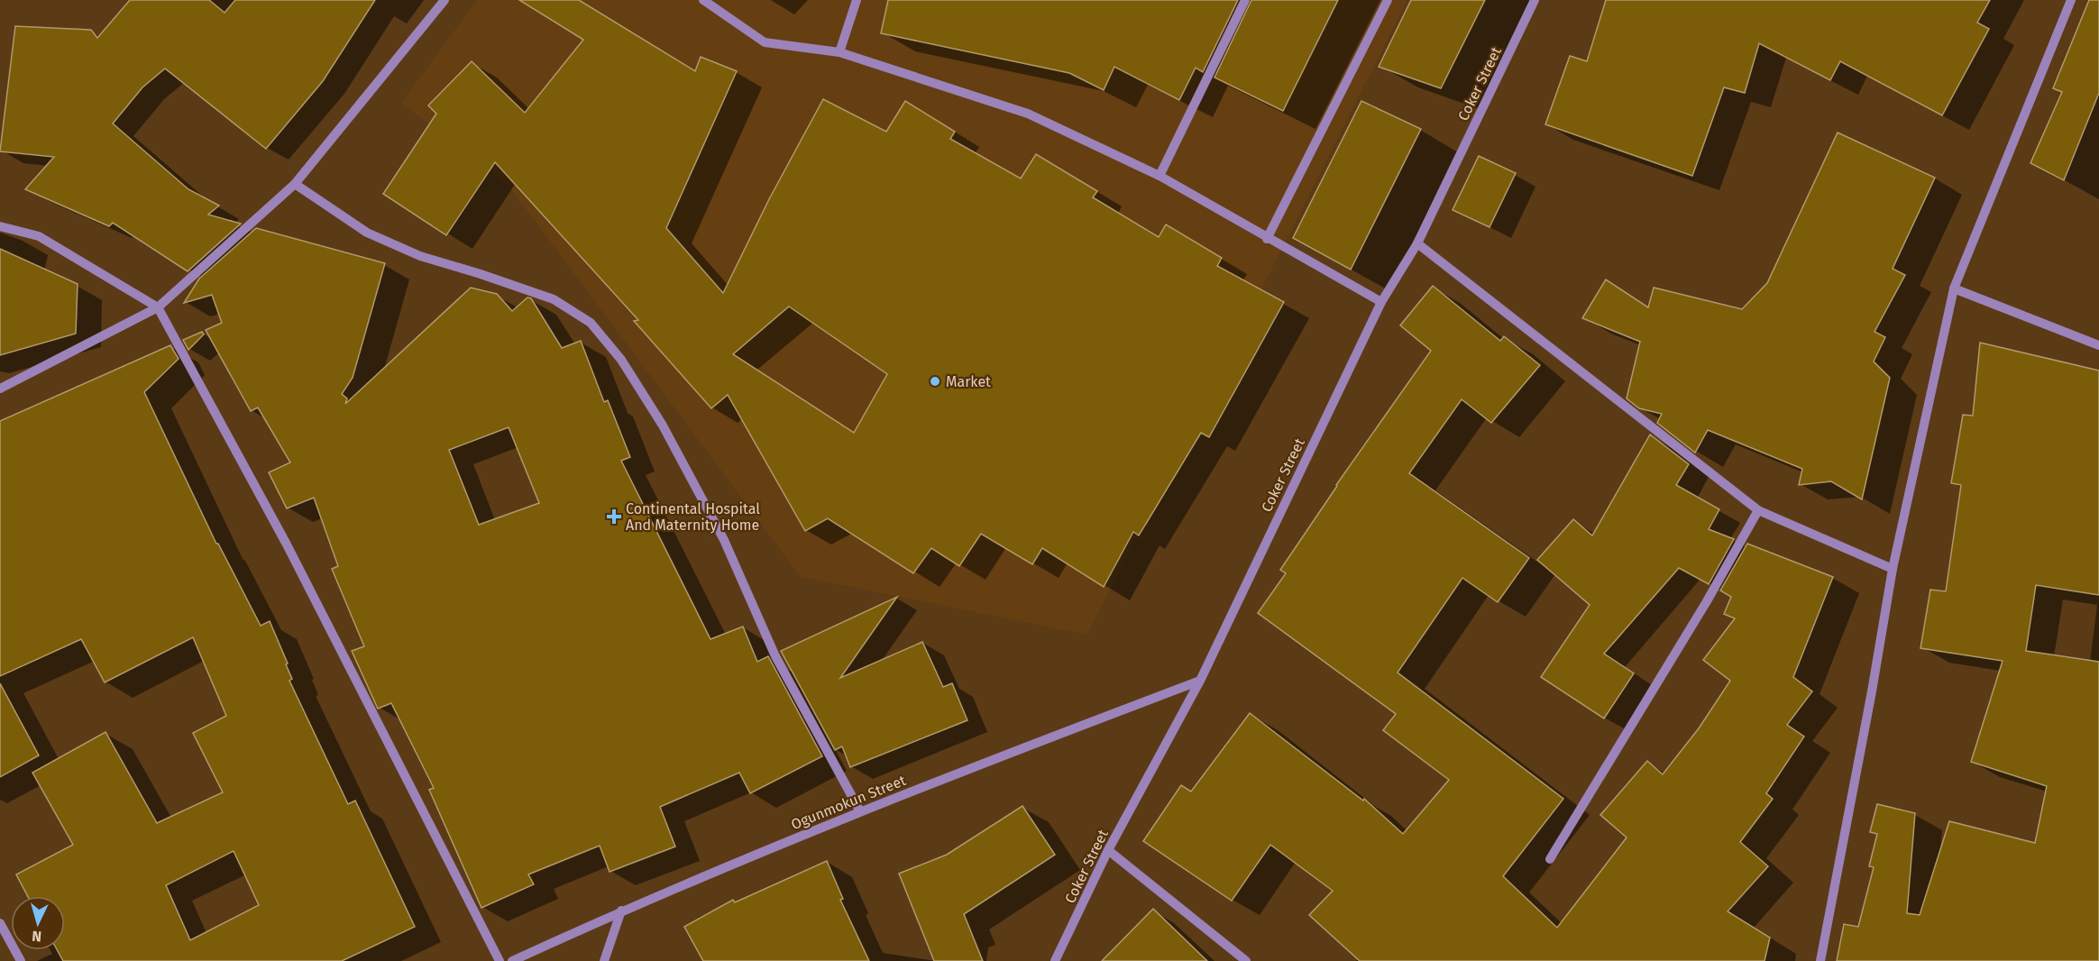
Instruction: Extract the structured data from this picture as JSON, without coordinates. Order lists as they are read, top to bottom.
{
  "streets": {
    "street": ["Coker Street", "Ogunmokun Street"]
  },
  "crossings": [
    ["Coker Street", "Ogunmokun Street"]
  ],
  "places": {
    "other": ["Market"],
    "health": ["Continental Hospital And Maternity Home"]
  },
  "north": "bottom"
}
